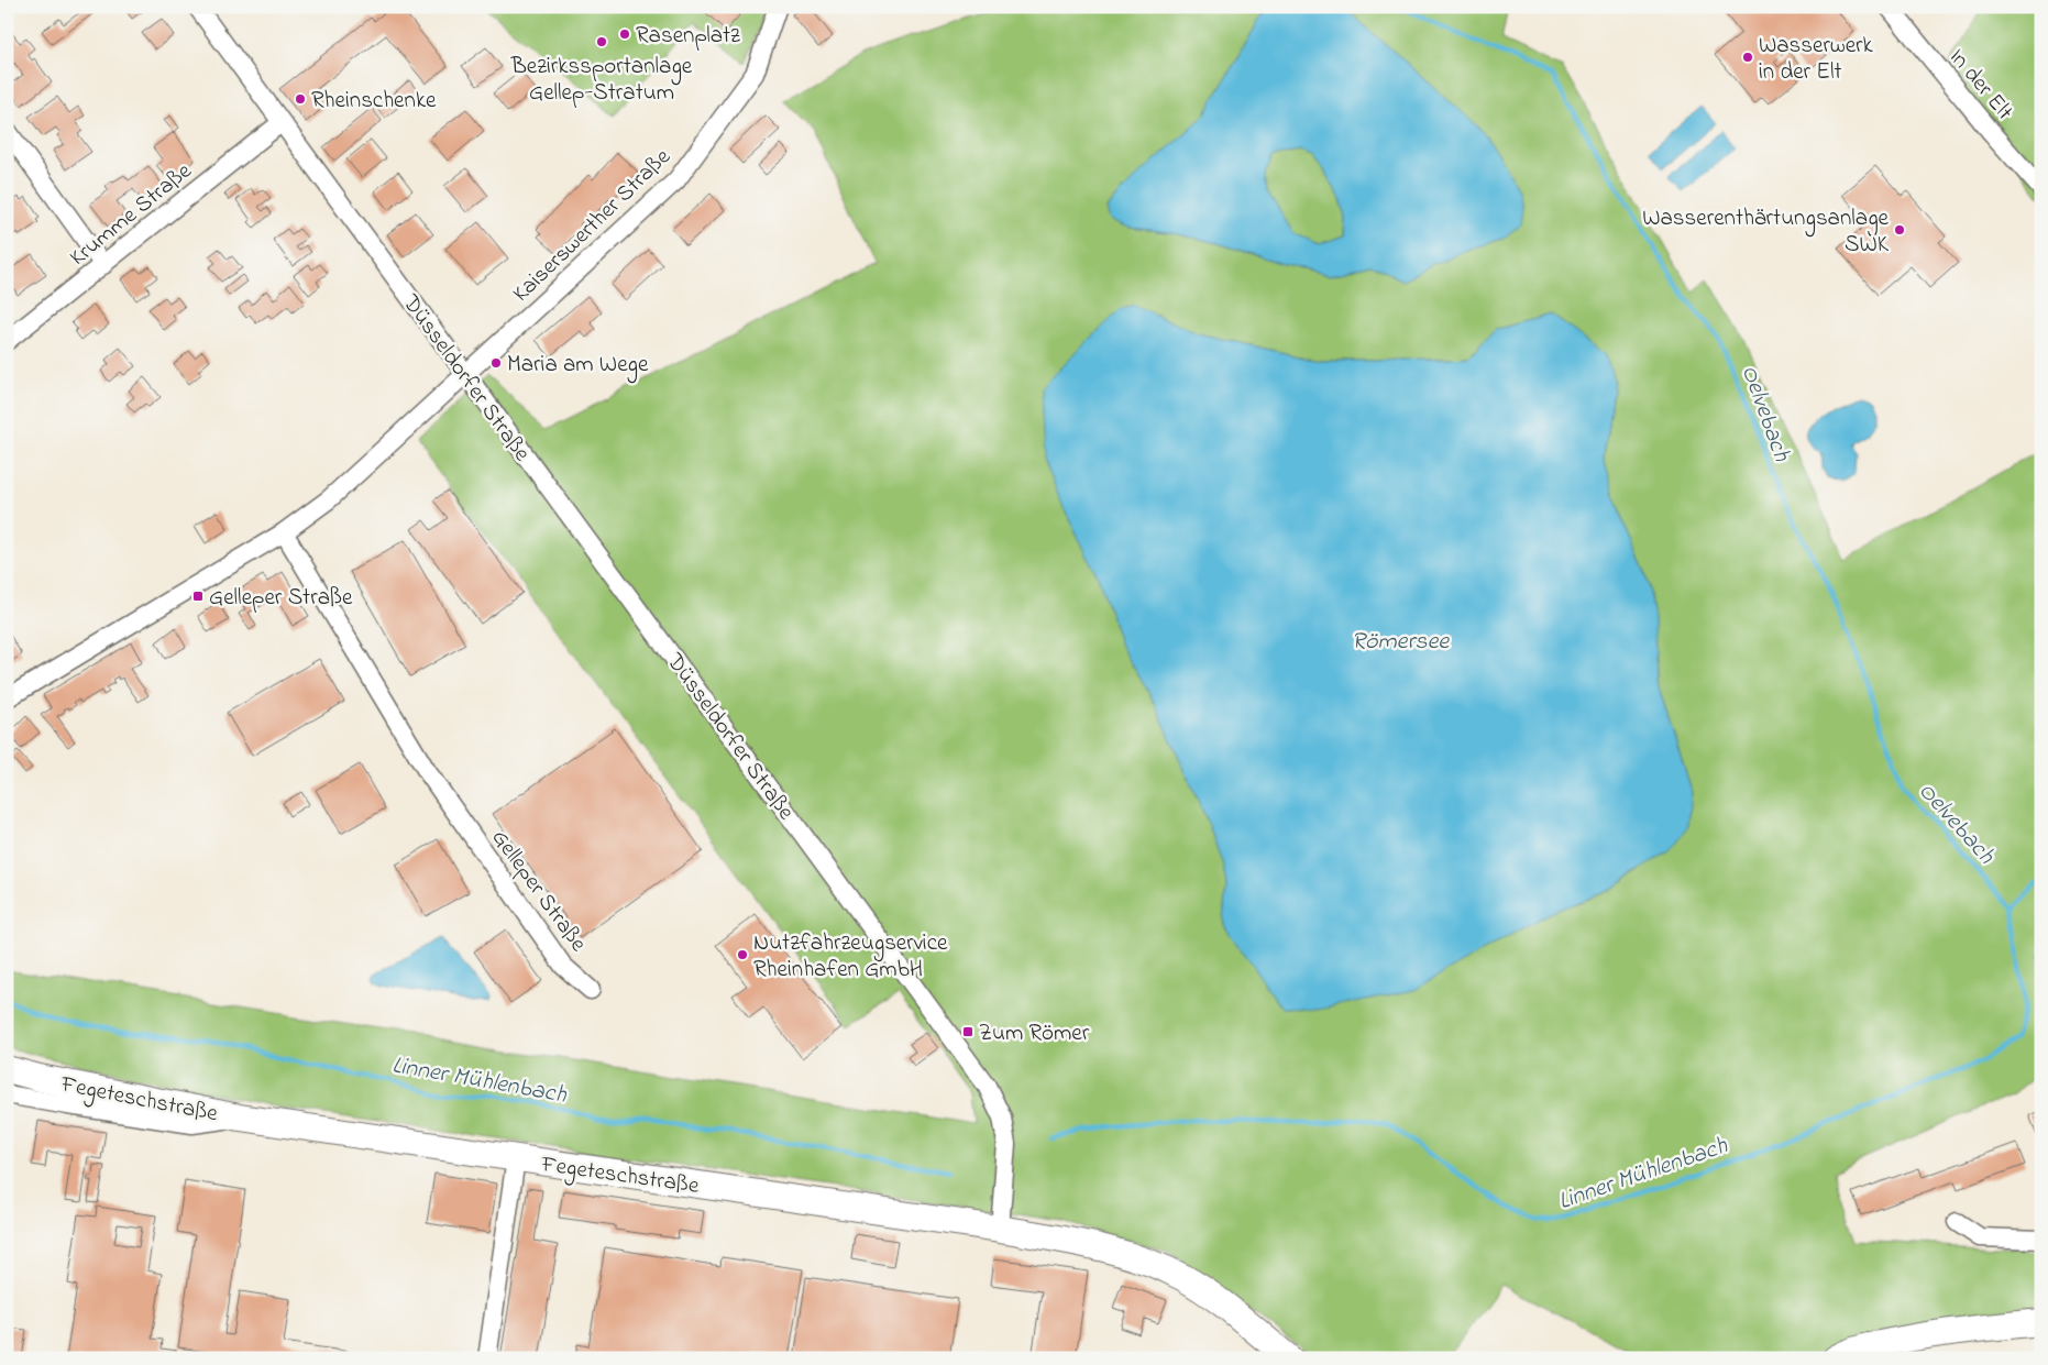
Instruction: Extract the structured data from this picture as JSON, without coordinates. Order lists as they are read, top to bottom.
{
  "streets": {
    "main road": ["Fegeteschstraße"],
    "street": [
      "In der Elt",
      "Krumme Straße",
      "Kaiserswerther Straße",
      "Düsseldorfer Straße",
      "Gelleper Straße"
    ]
  },
  "crossings": [
    ["Krumme Straße", "Düsseldorfer Straße"],
    ["Kaiserswerther Straße", "Düsseldorfer Straße"],
    ["Düsseldorfer Straße", "Fegeteschstraße"]
  ],
  "water": ["Oelvebach", "Römersee", "Linner Mühlenbach"],
  "places": {
    "other": [
      "Rasenplatz",
      "Bezirkssportanlage Gellep-Stratum",
      "Wasserwerk in der Elt",
      "Rheinschenke",
      "Wasserenthärtungsanlage SWK",
      "Maria am Wege",
      "Nutzfahrzeugservice Rheinhafen GmbH"
    ],
    "transit": ["Gelleper Straße", "Zum Römer"]
  }
}
